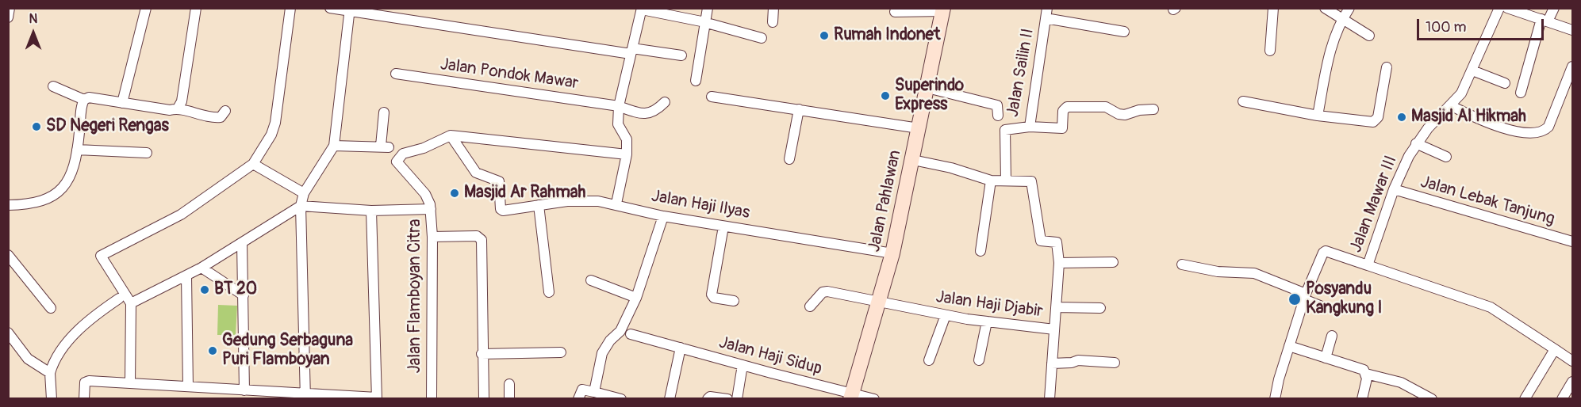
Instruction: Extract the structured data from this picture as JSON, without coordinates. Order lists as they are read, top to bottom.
{
  "streets": {
    "main road": ["Jalan Pahlawan"],
    "street": [
      "Jalan Sailin II",
      "Jalan Pondok Mawar",
      "Jalan Lebak Tanjung",
      "Jalan Mawar III",
      "Jalan Haji Ilyas",
      "Jalan Flamboyan Citra",
      "Jalan Haji Djabir",
      "Jalan Haji Sidup"
    ]
  },
  "crossings": [
    ["Jalan Pahlawan", "Jalan Haji Ilyas"],
    ["Jalan Pahlawan", "Jalan Haji Djabir"],
    ["Jalan Pahlawan", "Jalan Haji Sidup"],
    ["Jalan Lebak Tanjung", "Jalan Mawar III"]
  ],
  "places": [
    "Rumah Indonet",
    "Superindo Express",
    "Masjid Al Hikmah",
    "SD Negeri Rengas",
    "Masjid Ar Rahmah",
    "BT 20",
    "Posyandu Kangkung I",
    "Gedung Serbaguna Puri Flamboyan"
  ],
  "scale_bar": "100 m",
  "north": "top"
}
